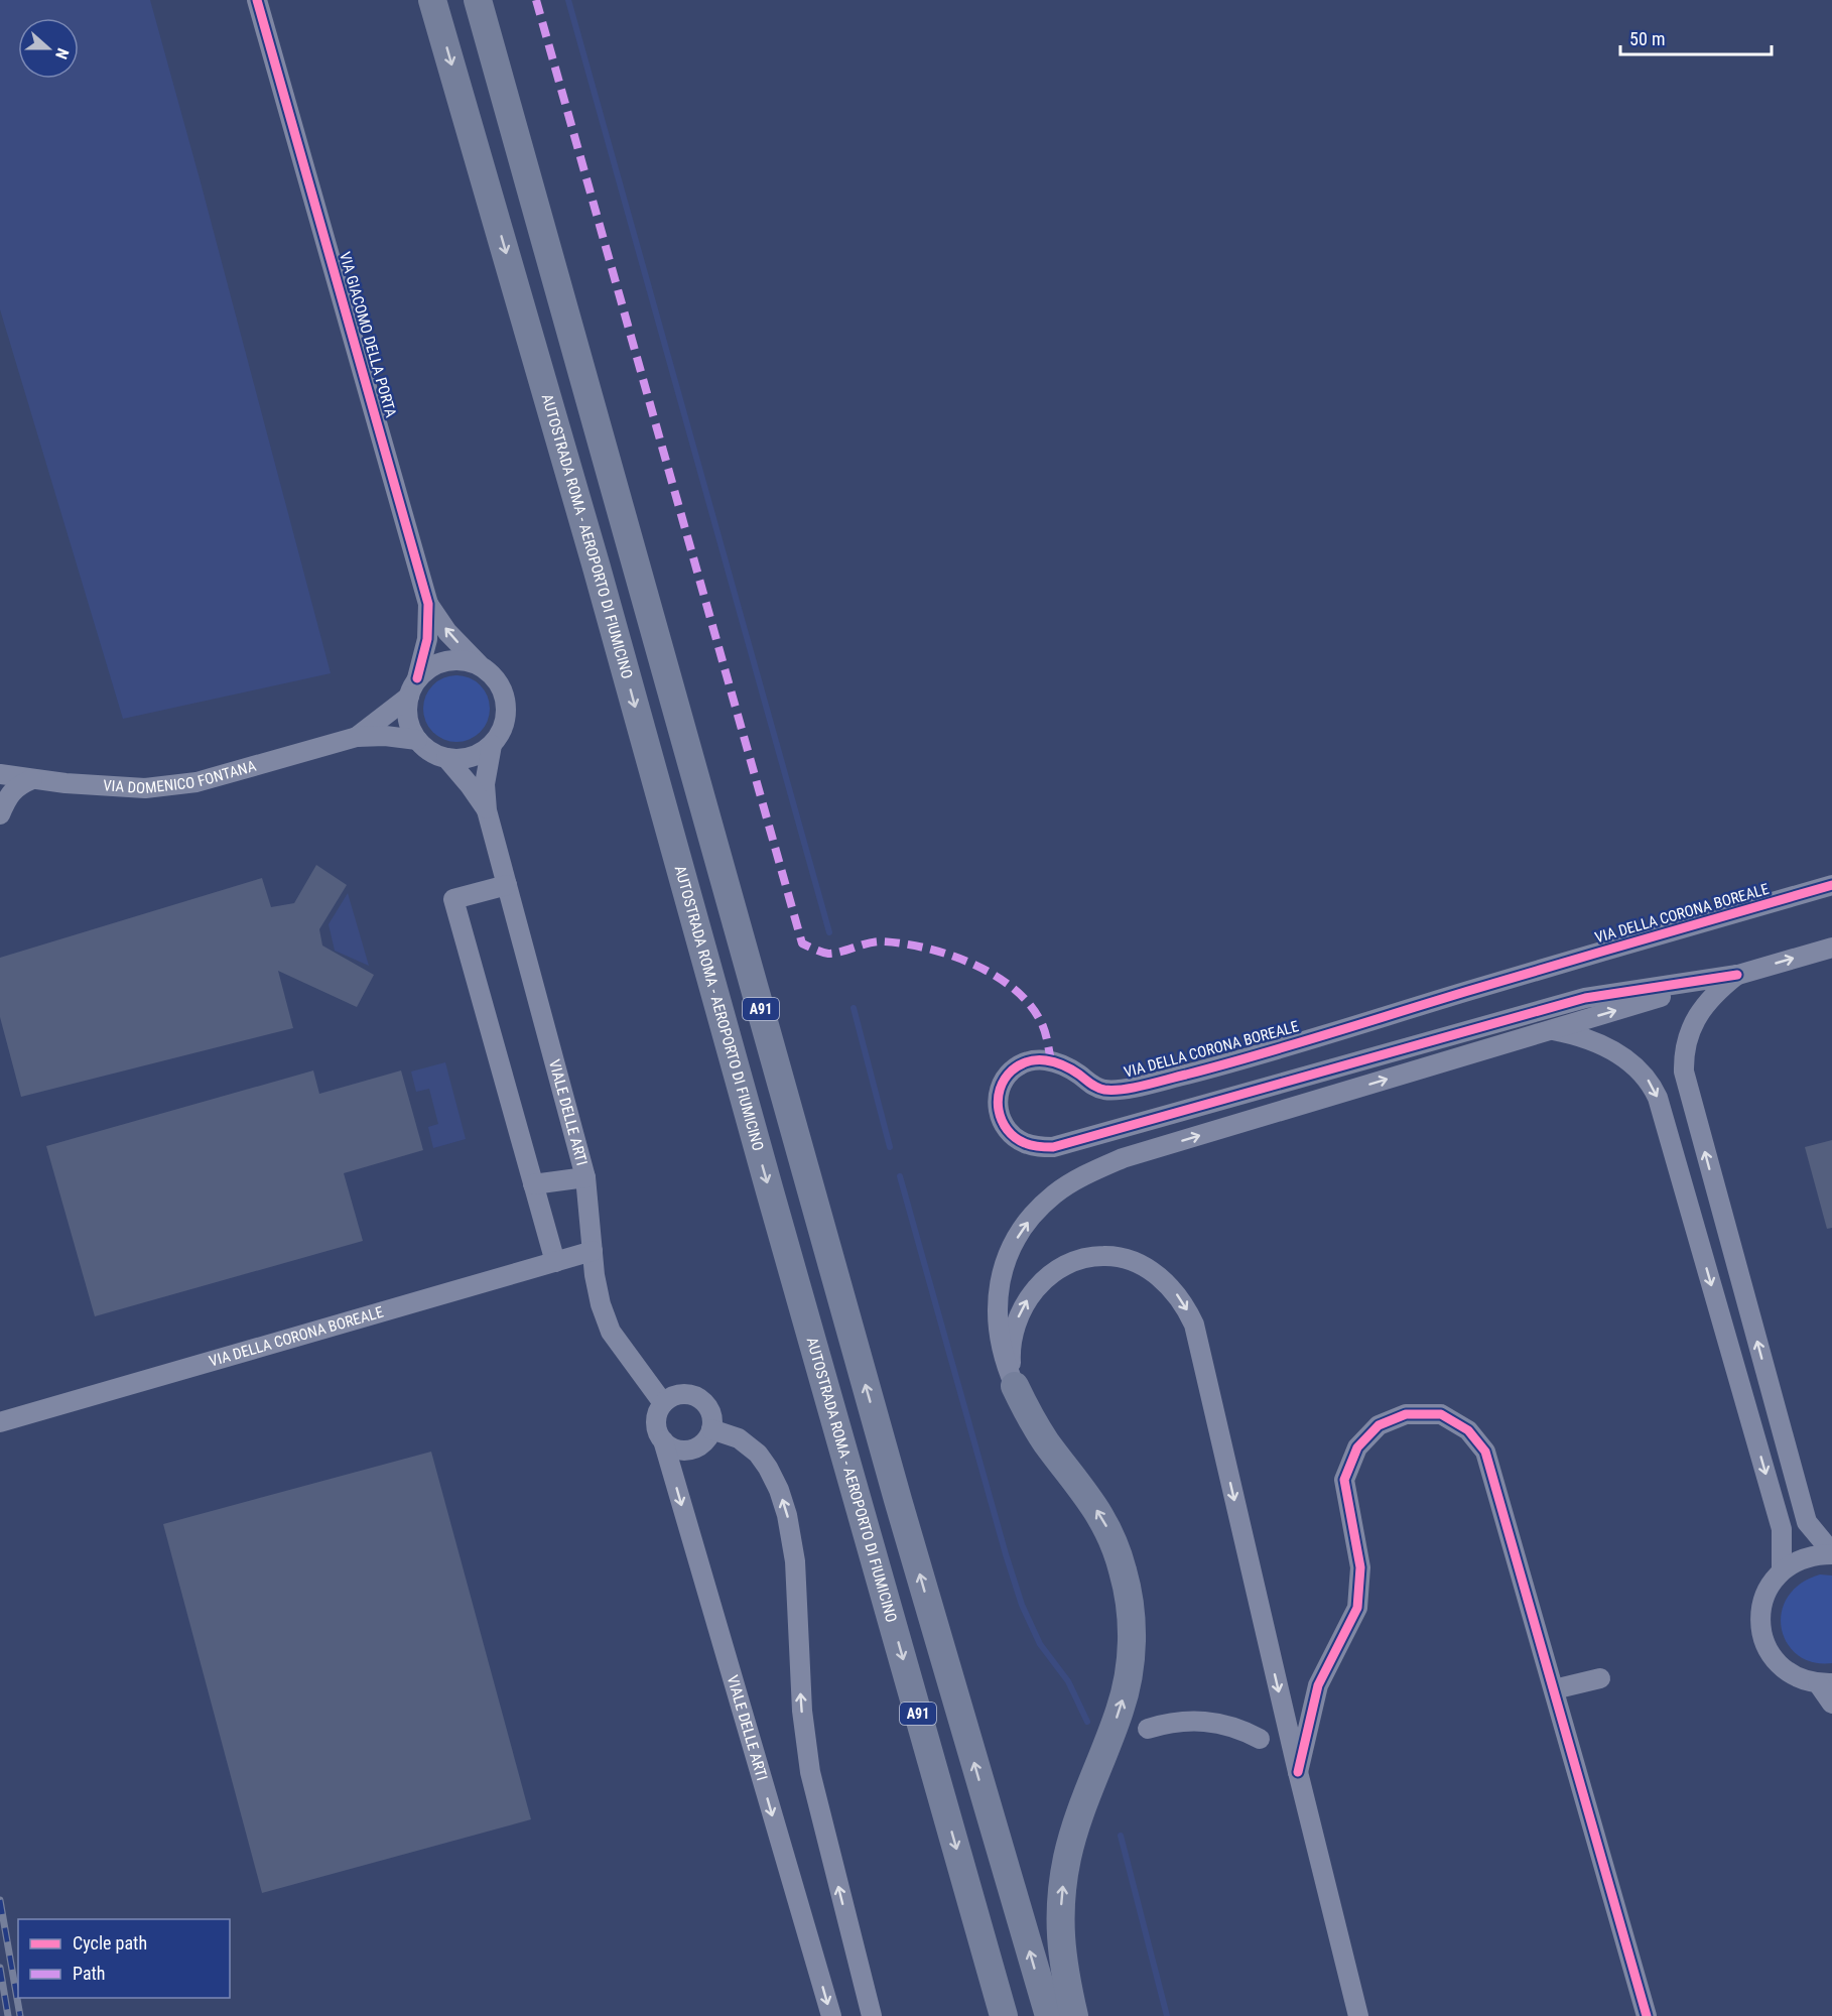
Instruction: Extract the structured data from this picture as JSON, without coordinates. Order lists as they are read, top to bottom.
{
  "streets": {
    "highway": ["AUTOSTRADA ROMA - AEROPORTO DI FIUMICINO", "A91"],
    "street": [
      "VIA GIACOMO DELLA PORTA",
      "VIA DOMENICO FONTANA",
      "VIA DELLA CORONA BOREALE",
      "VIALE DELLE ARTI"
    ]
  },
  "crossings": [
    ["VIA GIACOMO DELLA PORTA", "VIA DOMENICO FONTANA"],
    ["VIA GIACOMO DELLA PORTA", "VIALE DELLE ARTI"],
    ["VIA DOMENICO FONTANA", "VIALE DELLE ARTI"],
    ["VIA DELLA CORONA BOREALE", "VIALE DELLE ARTI"]
  ],
  "legend": ["Cycle path", "Path"],
  "scale_bar": "50 m",
  "north": "right"
}
